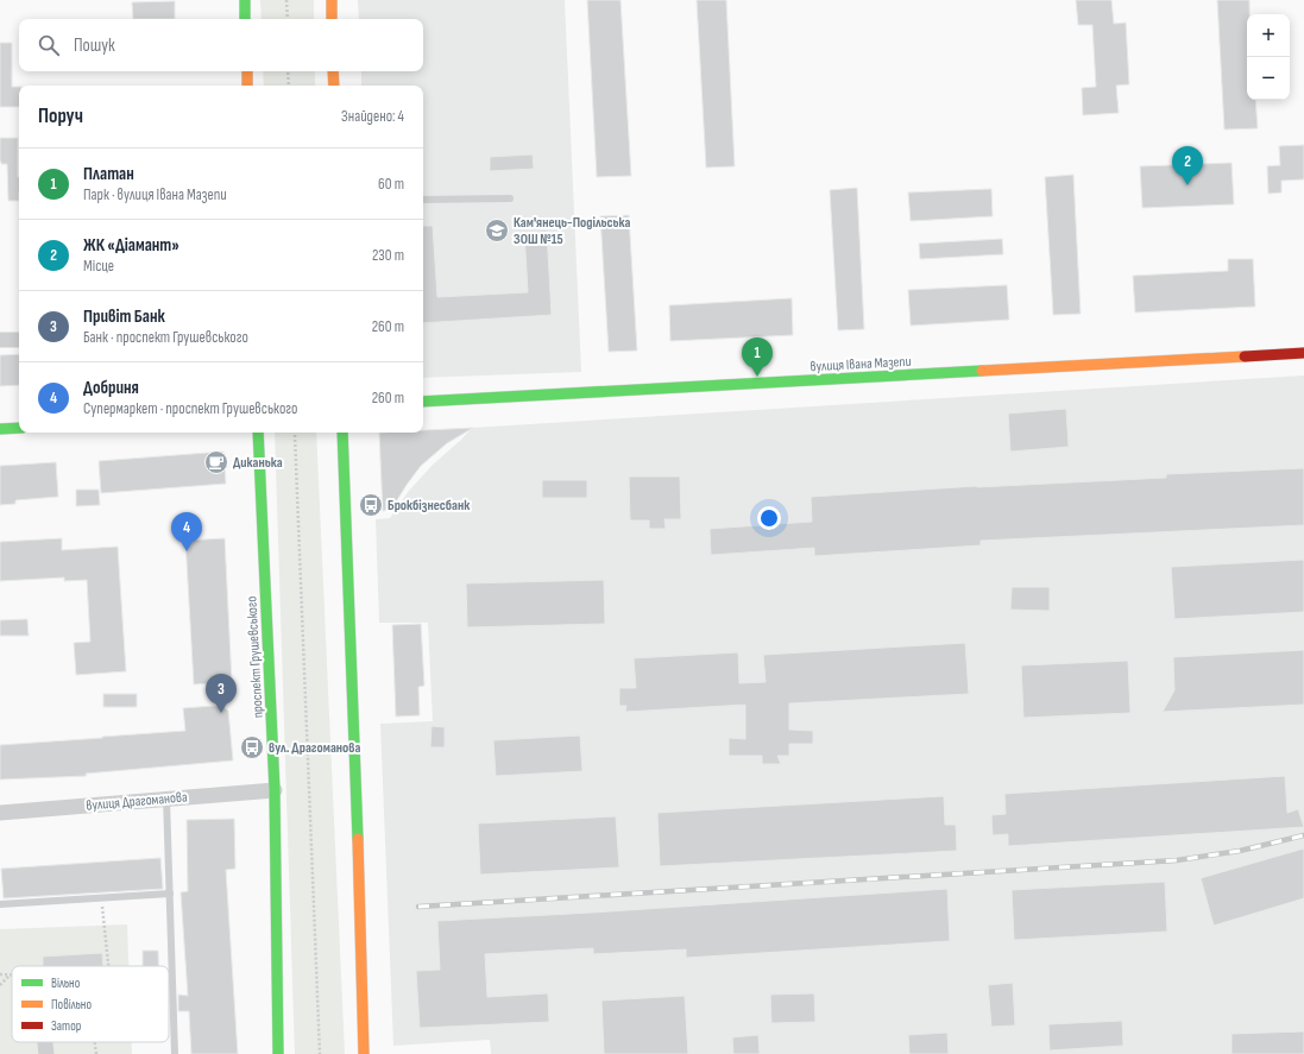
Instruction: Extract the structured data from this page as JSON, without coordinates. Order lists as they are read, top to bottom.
{
  "streets": {
    "main road": ["вулиця Івана Мазепи", "проспект Грушевського"],
    "street": ["вулиця Драгоманова"]
  },
  "crossings": [
    ["проспект Грушевського", "вулиця Драгоманова"]
  ],
  "places": {
    "school or university": ["Кам'янець-Подільська ЗОШ №15"],
    "cafe": ["Диканька"],
    "bus stop": ["Брокбізнесбанк", "вул. Драгоманова"]
  },
  "legend": ["Вільно", "Повільно", "Затор"],
  "page": {
    "map_buttons": ["+", "−"],
    "search": "Пошук",
    "heading": ["Поруч", "Знайдено: 4"],
    "pins": [
      "2",
      "1",
      "4",
      "3"
    ],
    "list": [
      {
        "mark": "1",
        "name": "Платан",
        "note": "Парк · вулиця Івана Мазепи",
        "value": "60 m"
      },
      {
        "mark": "2",
        "name": "ЖК «Діамант»",
        "note": "Місце",
        "value": "230 m"
      },
      {
        "mark": "3",
        "name": "Привіт Банк",
        "note": "Банк · проспект Грушевського",
        "value": "260 m"
      },
      {
        "mark": "4",
        "name": "Добриня",
        "note": "Супермаркет · проспект Грушевського",
        "value": "260 m"
      }
    ]
  }
}
